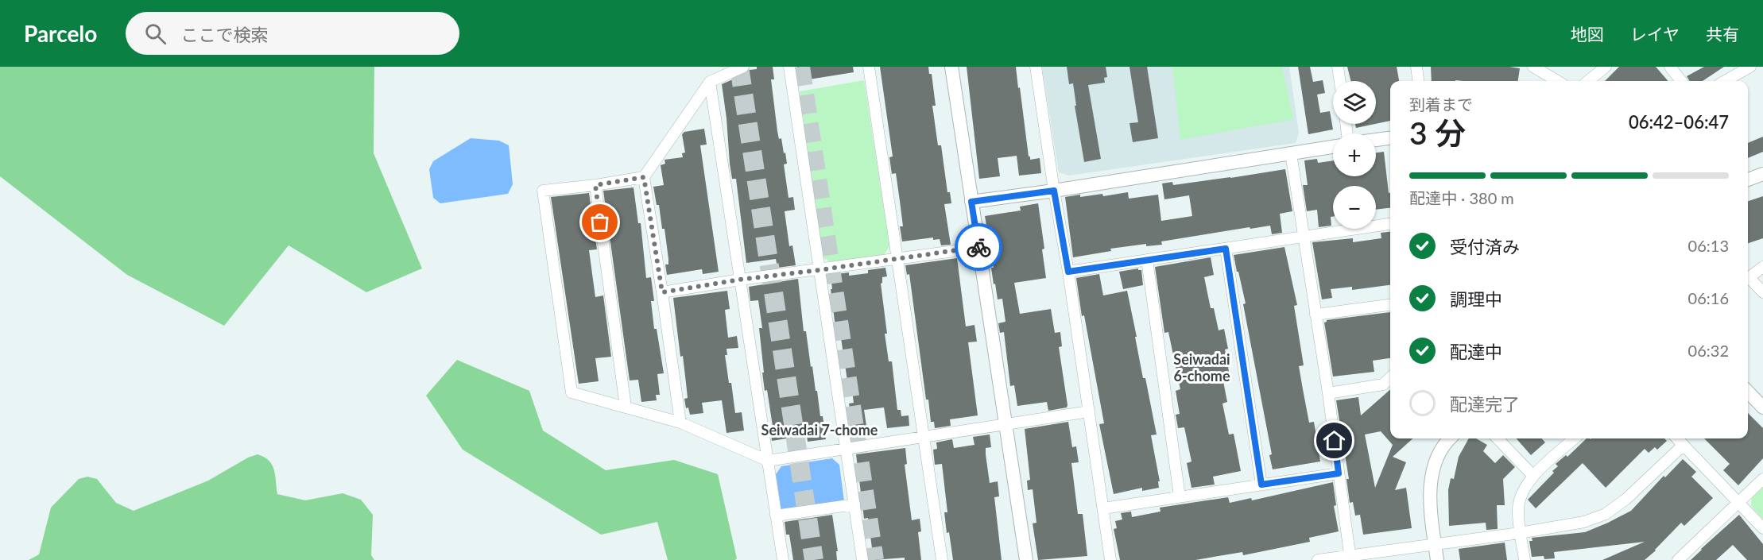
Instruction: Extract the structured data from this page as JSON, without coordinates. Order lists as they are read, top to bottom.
{
  "districts": ["Seiwadai 6-chome", "Seiwadai 7-chome"],
  "page": {
    "header": "Parcelo",
    "search": "ここで検索",
    "nav": ["地図", "レイヤ", "共有"],
    "map_buttons": ["+", "−"],
    "heading": ["3 分", "到着まで", "06:42–06:47"],
    "bar": "配達中 · 380 m",
    "list": [
      ["受付済み", "06:13"],
      ["調理中", "06:16"],
      ["配達中", "06:32"],
      "配達完了"
    ]
  }
}
